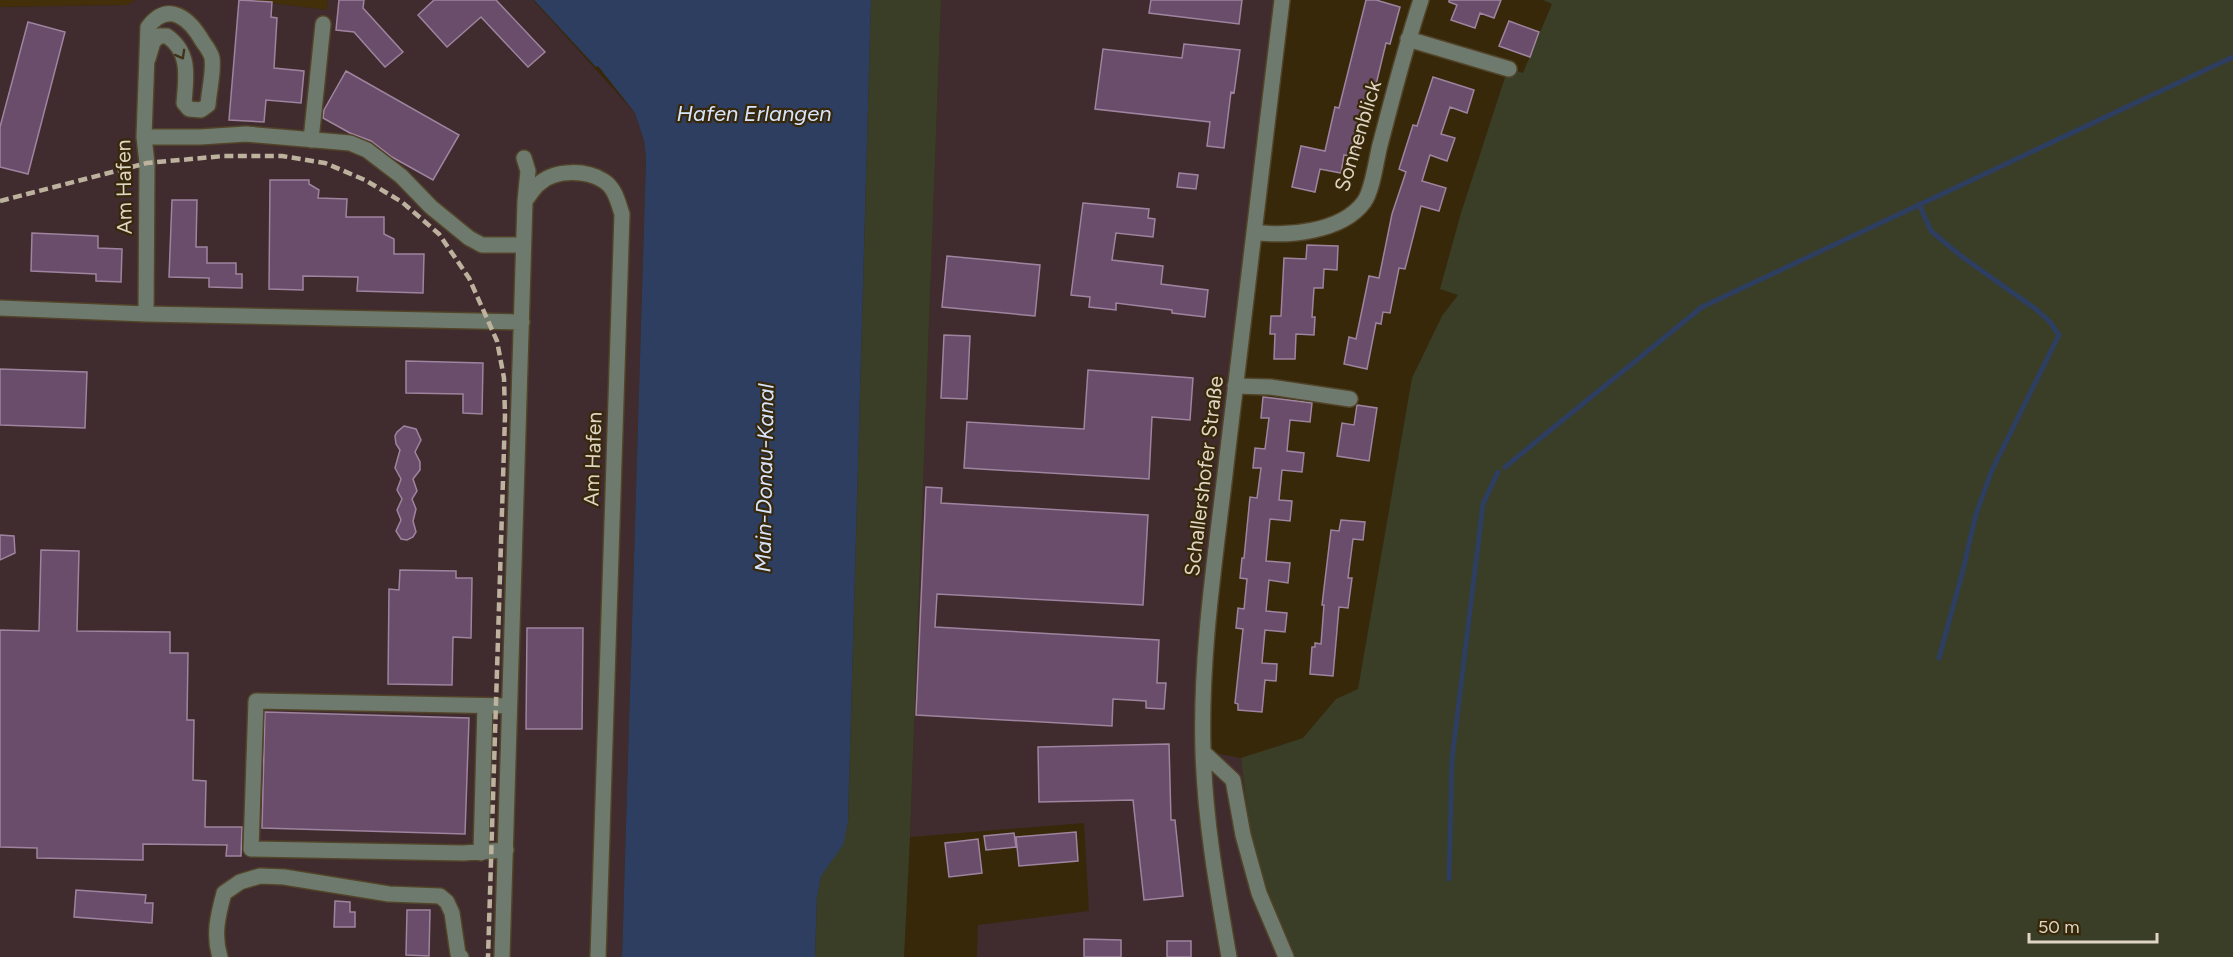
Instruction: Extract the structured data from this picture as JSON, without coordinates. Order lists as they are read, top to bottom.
{
  "streets": {
    "street": ["Sonnenblick", "Am Hafen", "Schallershofer Straße"]
  },
  "crossings": [
    ["Sonnenblick", "Schallershofer Straße"]
  ],
  "water": ["Hafen Erlangen", "Main-Donau-Kanal"],
  "scale_bar": "50 m"
}
